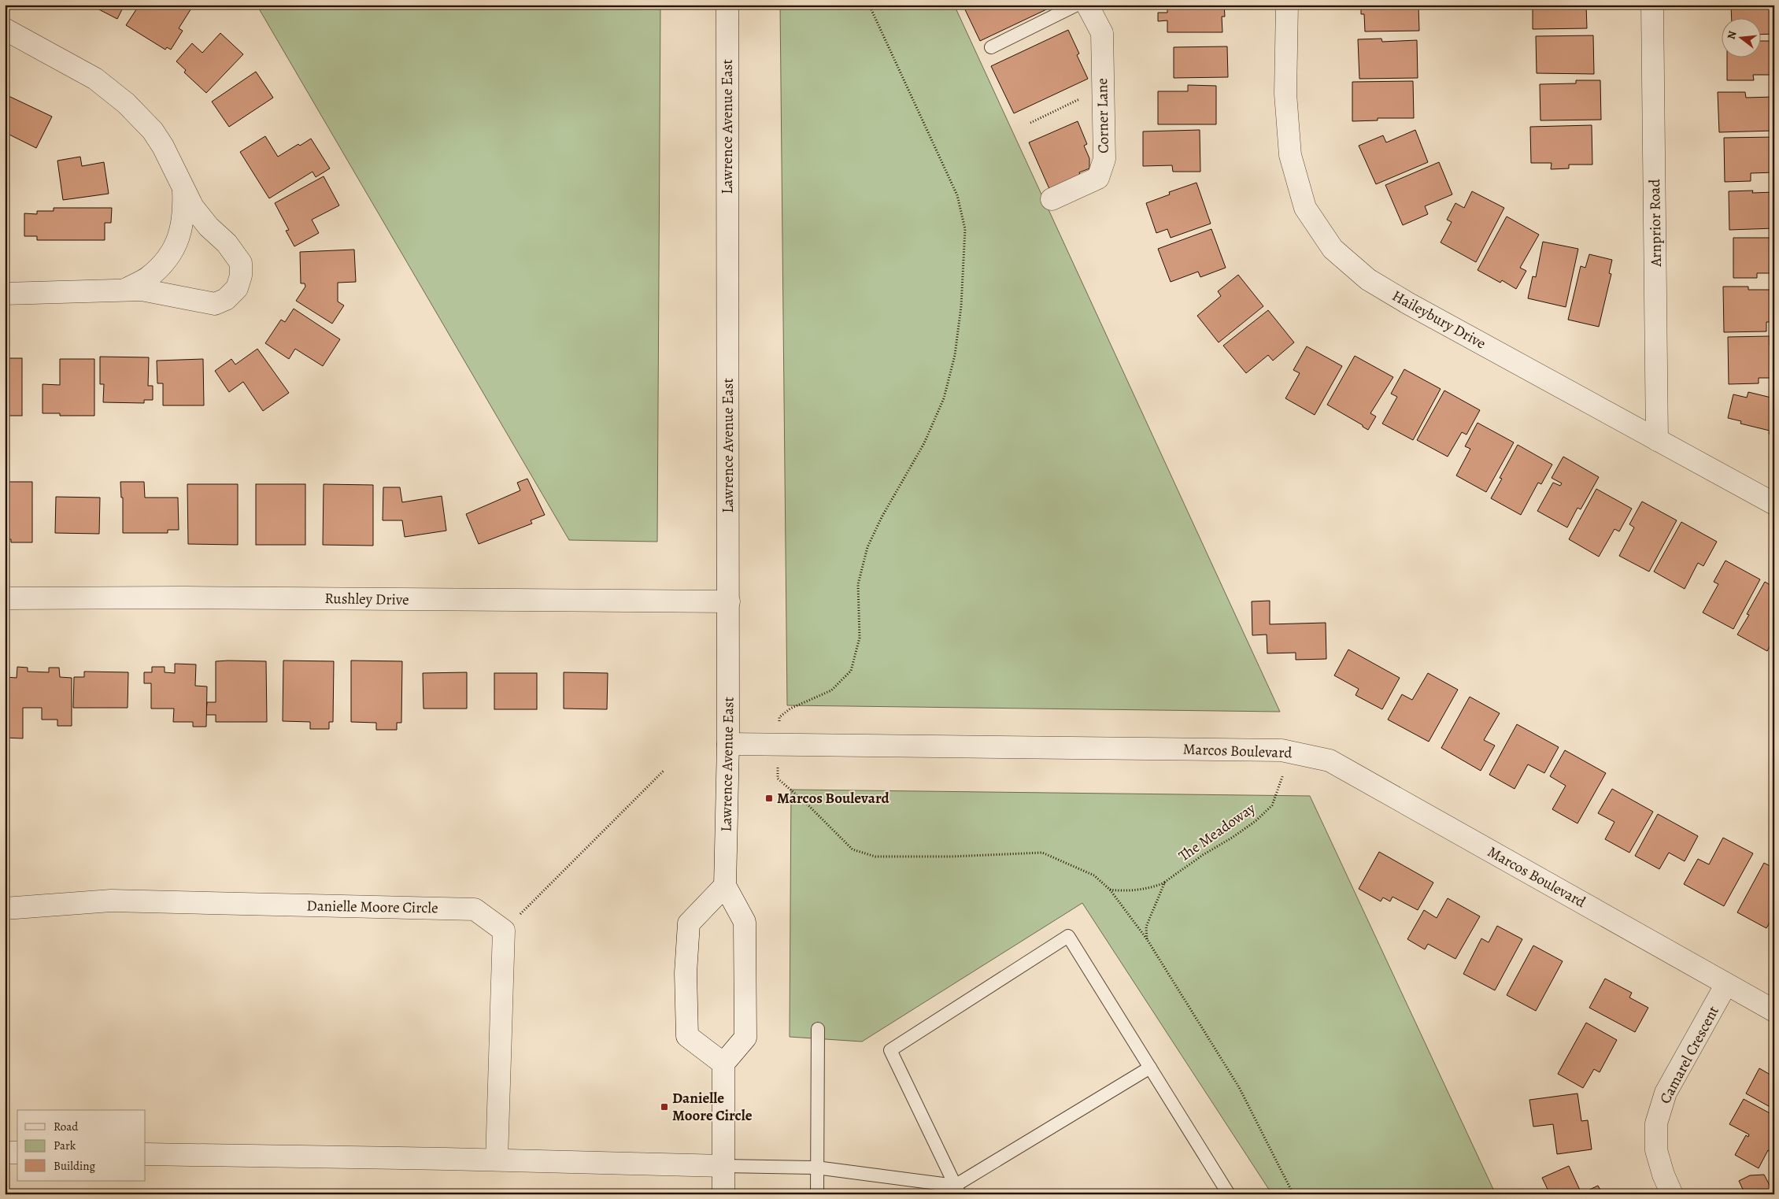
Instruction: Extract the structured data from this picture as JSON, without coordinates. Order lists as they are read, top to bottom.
{
  "streets": {
    "street": [
      "Corner Lane",
      "Lawrence Avenue East",
      "Arnprior Road",
      "Haileybury Drive",
      "Rushley Drive",
      "Marcos Boulevard",
      "Danielle Moore Circle",
      "Camarel Crescent"
    ],
    "path": ["The Meadoway"]
  },
  "crossings": [
    ["Lawrence Avenue East", "Rushley Drive"],
    ["Lawrence Avenue East", "Marcos Boulevard"],
    ["Arnprior Road", "Haileybury Drive"],
    ["Marcos Boulevard", "The Meadoway"],
    ["Marcos Boulevard", "Camarel Crescent"]
  ],
  "places": {
    "transit": ["Marcos Boulevard", "Danielle Moore Circle"]
  },
  "legend": ["Road", "Park", "Building"],
  "north": "left"
}
